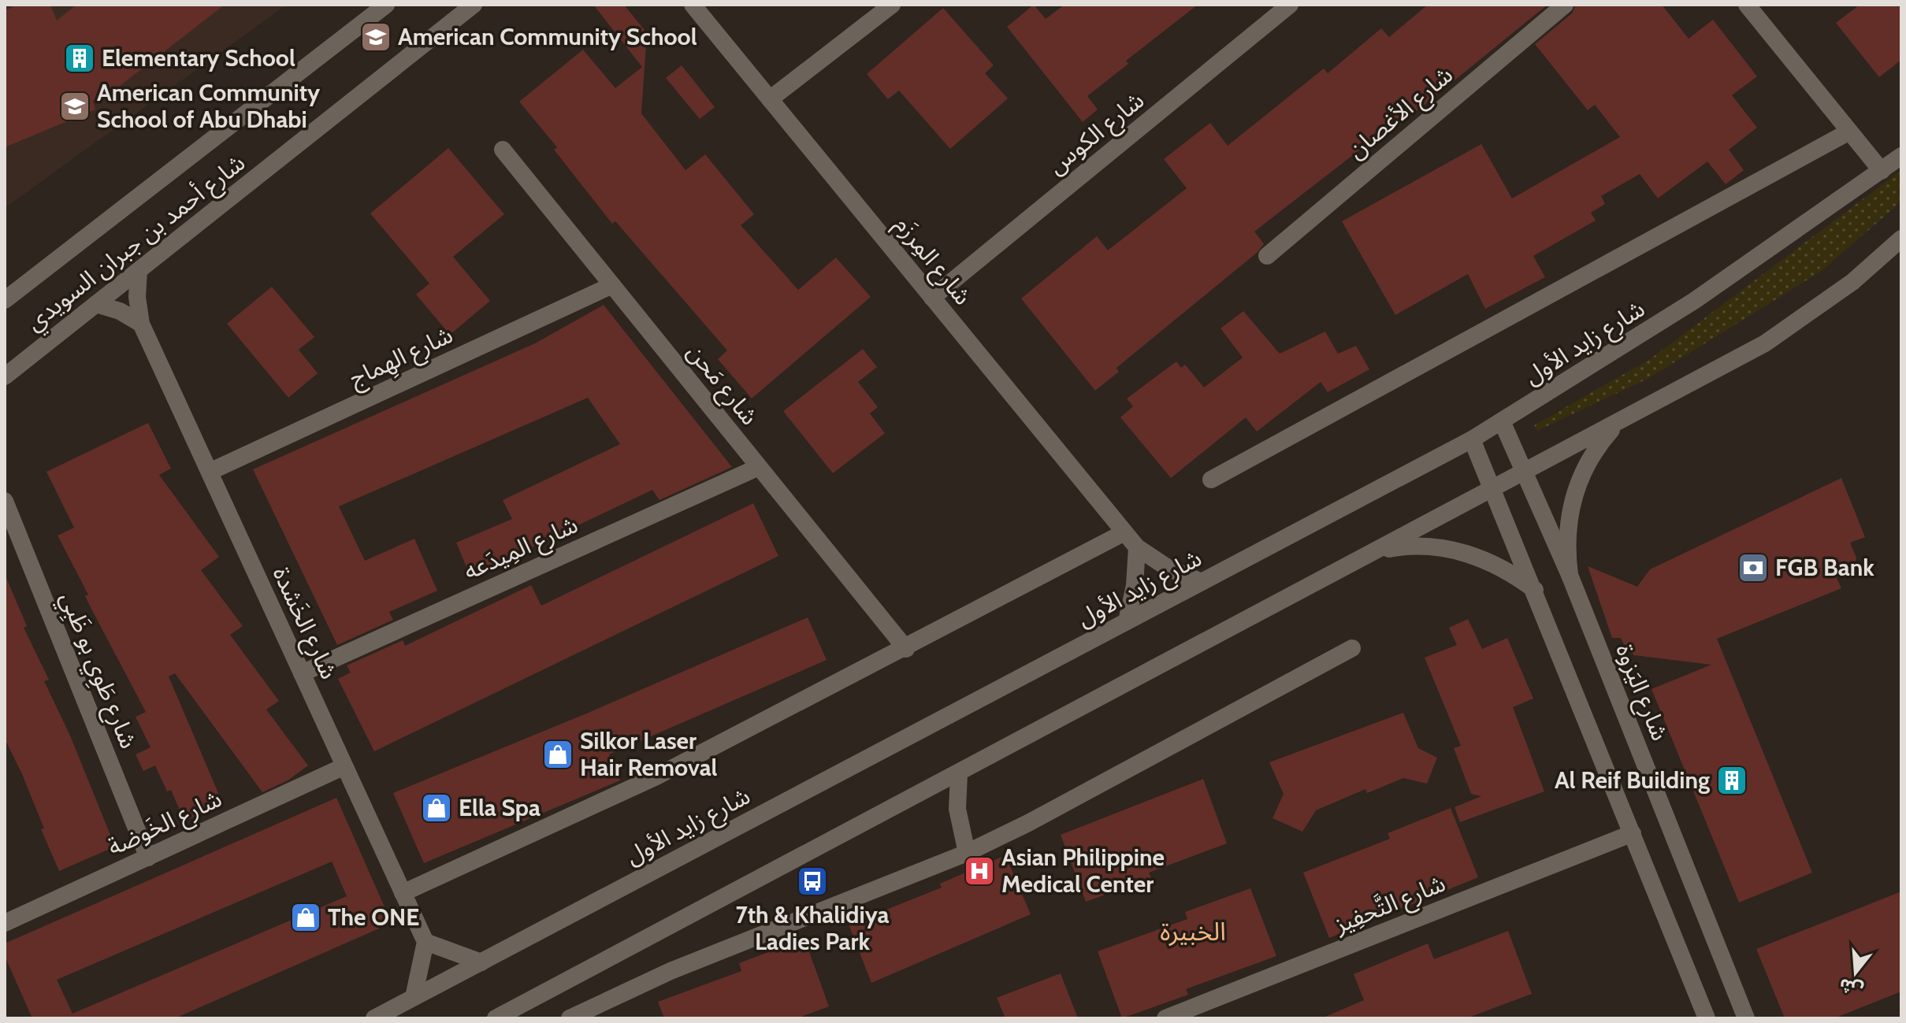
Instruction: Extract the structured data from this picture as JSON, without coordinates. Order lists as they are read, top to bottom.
{
  "streets": {
    "street": [
      "شارع الأغصان",
      "شارع الكوس",
      "شارع أحمد بن جبران السويدي",
      "شارع المِرزَم",
      "شارع زايد الأول",
      "شارع الهِماج",
      "شارع مَحن",
      "شارع المِيدَعه",
      "شارع الخَشدة",
      "شارع طَوِي بو ظَبِي",
      "شارع اليَزوة",
      "شارع الخَوضة",
      "شارع التَّحفِيز"
    ]
  },
  "crossings": [
    ["شارع الكوس", "شارع المِرزَم"],
    ["شارع أحمد بن جبران السويدي", "شارع الخَشدة"],
    ["شارع المِرزَم", "شارع زايد الأول"],
    ["شارع زايد الأول", "شارع اليَزوة"],
    ["شارع الهِماج", "شارع مَحن"],
    ["شارع الهِماج", "شارع الخَشدة"],
    ["شارع مَحن", "شارع المِيدَعه"],
    ["شارع المِيدَعه", "شارع الخَشدة"],
    ["شارع الخَشدة", "شارع الخَوضة"],
    ["شارع طَوِي بو ظَبِي", "شارع الخَوضة"]
  ],
  "districts": ["الخبيرة"],
  "places": {
    "school or university": ["American Community School", "American Community School of Abu Dhabi"],
    "building": ["Elementary School", "Al Reif Building"],
    "bank": ["FGB Bank"],
    "shop": ["Silkor Laser Hair Removal", "Ella Spa", "The ONE"],
    "hospital": ["Asian Philippine Medical Center"],
    "bus stop": ["7th & Khalidiya Ladies Park"]
  },
  "north": "bottom"
}
